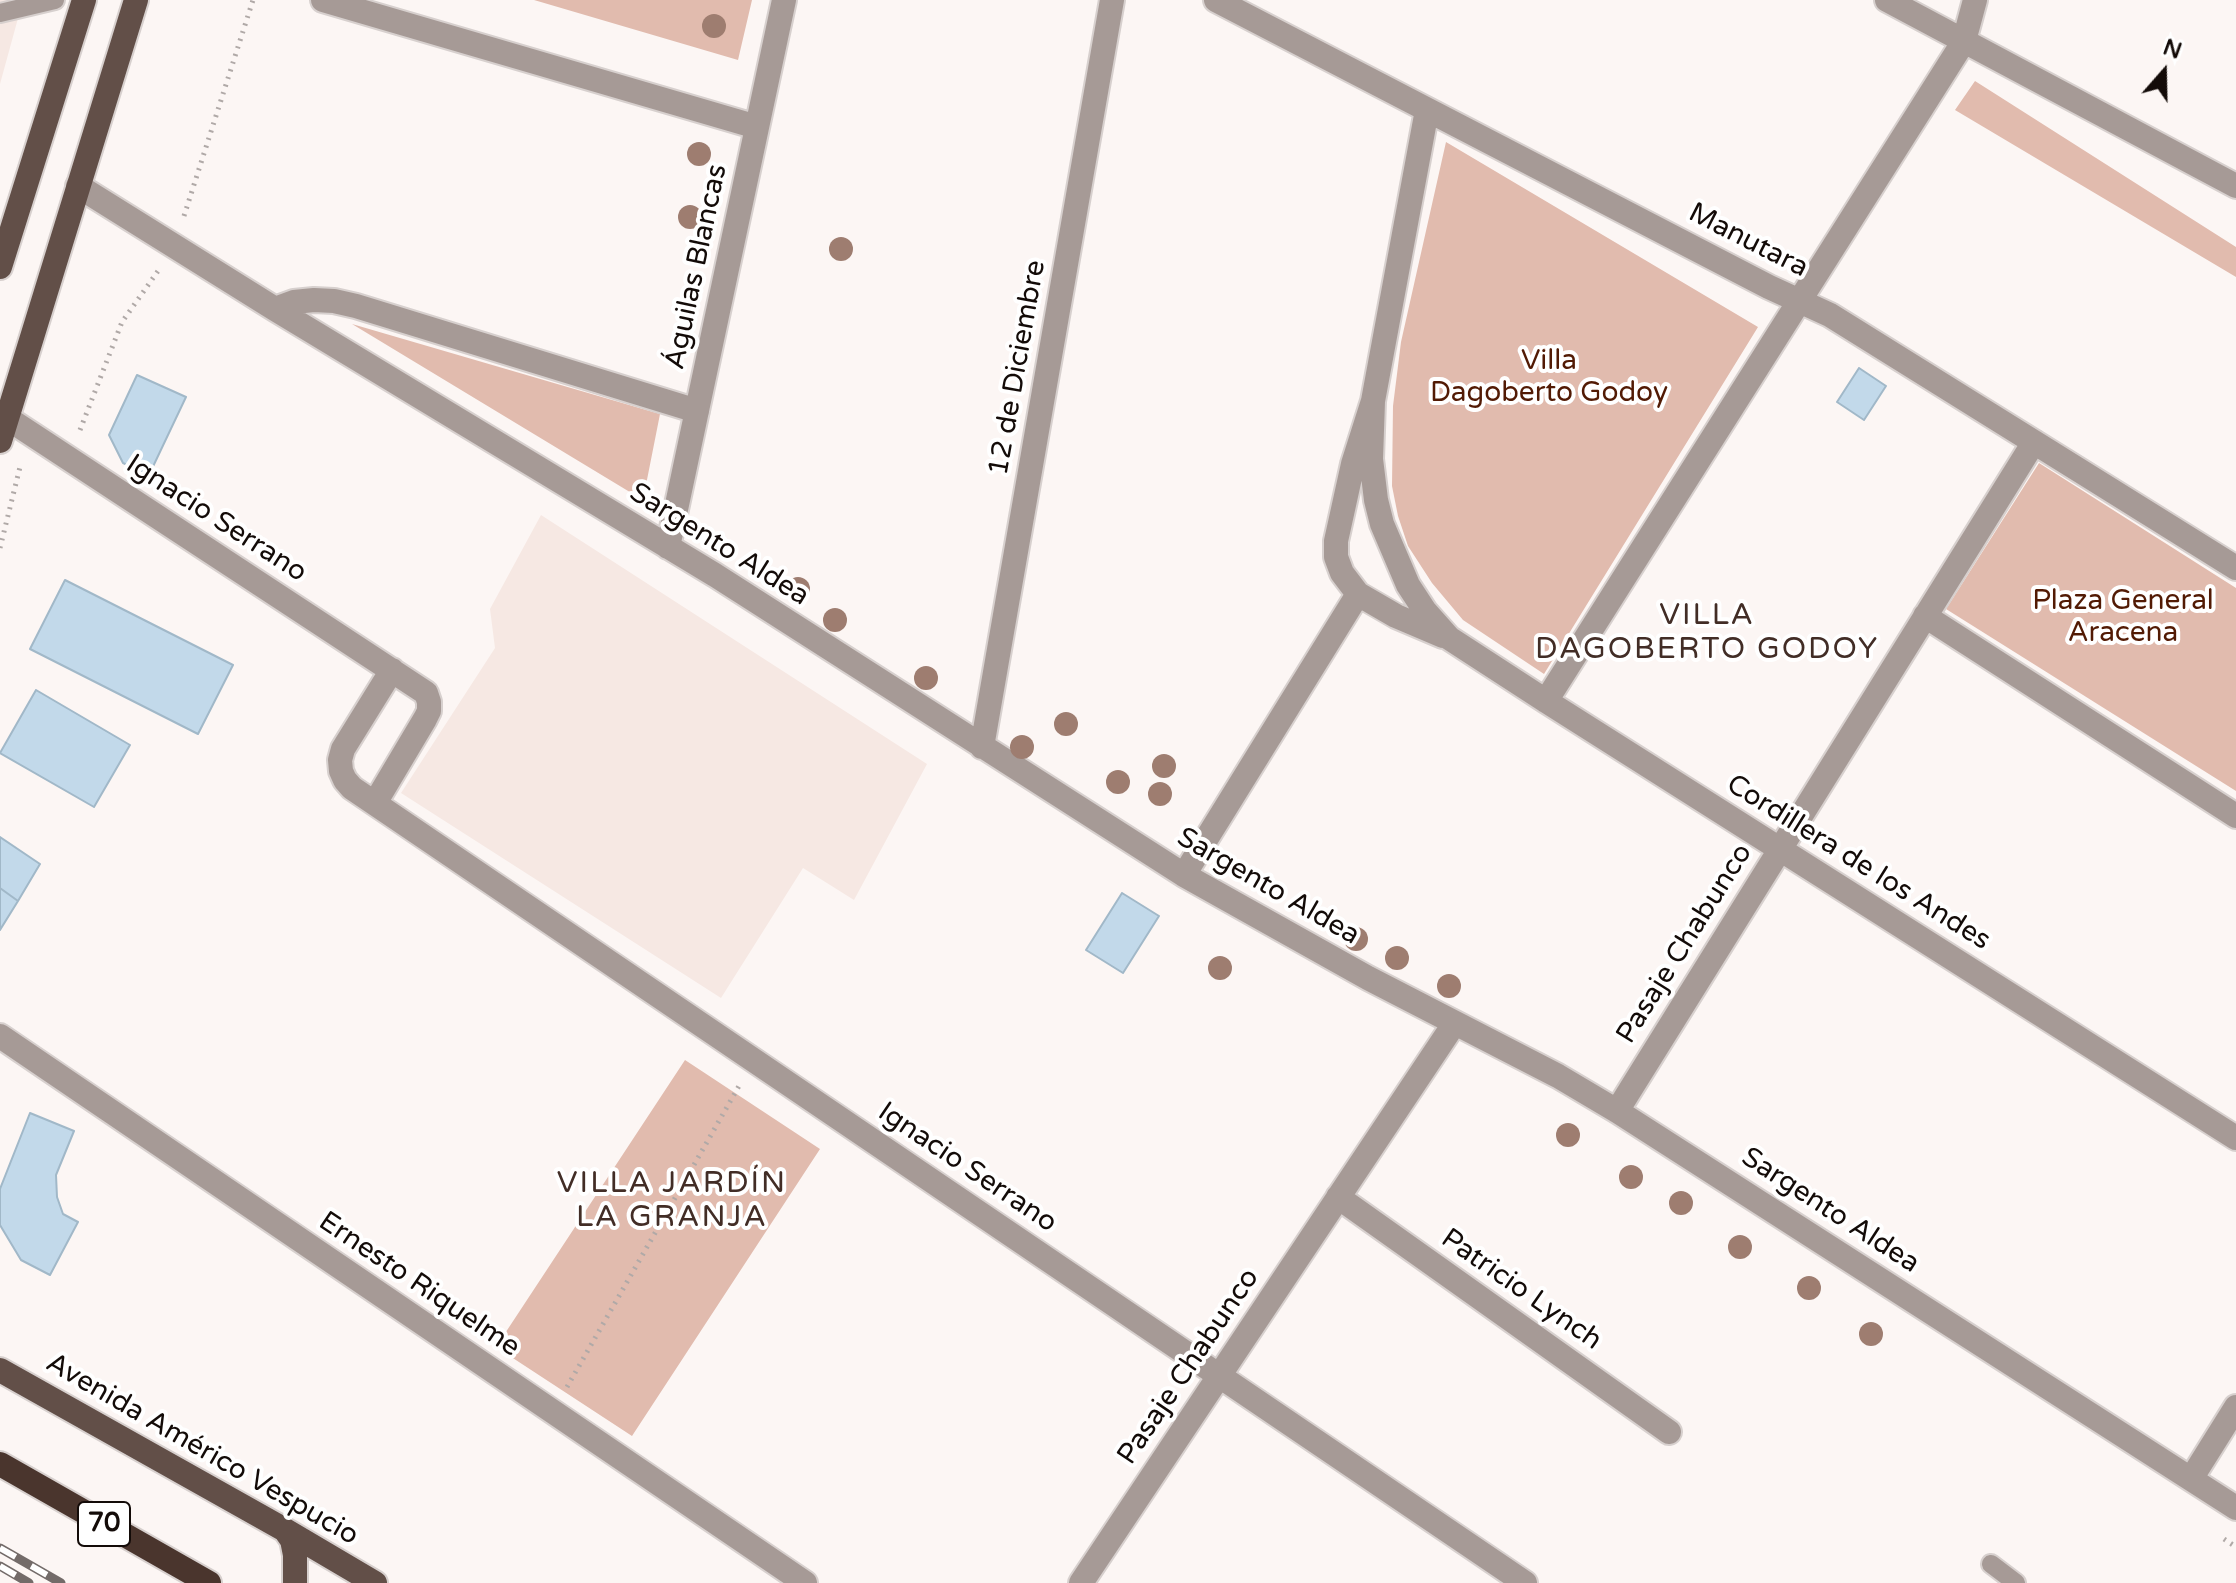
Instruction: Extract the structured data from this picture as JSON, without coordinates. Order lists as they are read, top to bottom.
{
  "streets": {
    "highway": ["70"],
    "main road": ["Avenida Américo Vespucio"],
    "street": [
      "Manutara",
      "Águilas Blancas",
      "12 de Diciembre",
      "Ignacio Serrano",
      "Sargento Aldea",
      "Cordillera de los Andes",
      "Pasaje Chabunco",
      "Ernesto Riquelme",
      "Patricio Lynch"
    ]
  },
  "crossings": [
    ["Manutara", "Pasaje Chabunco"],
    ["Águilas Blancas", "Sargento Aldea"],
    ["12 de Diciembre", "Sargento Aldea"],
    ["Ignacio Serrano", "Pasaje Chabunco"],
    ["Sargento Aldea", "Pasaje Chabunco"],
    ["Cordillera de los Andes", "Pasaje Chabunco"],
    ["Pasaje Chabunco", "Patricio Lynch"]
  ],
  "districts": ["VILLA DAGOBERTO GODOY", "VILLA JARDÍN LA GRANJA"],
  "parks": ["Villa Dagoberto Godoy", "Plaza General Aracena"],
  "north": "top"
}
